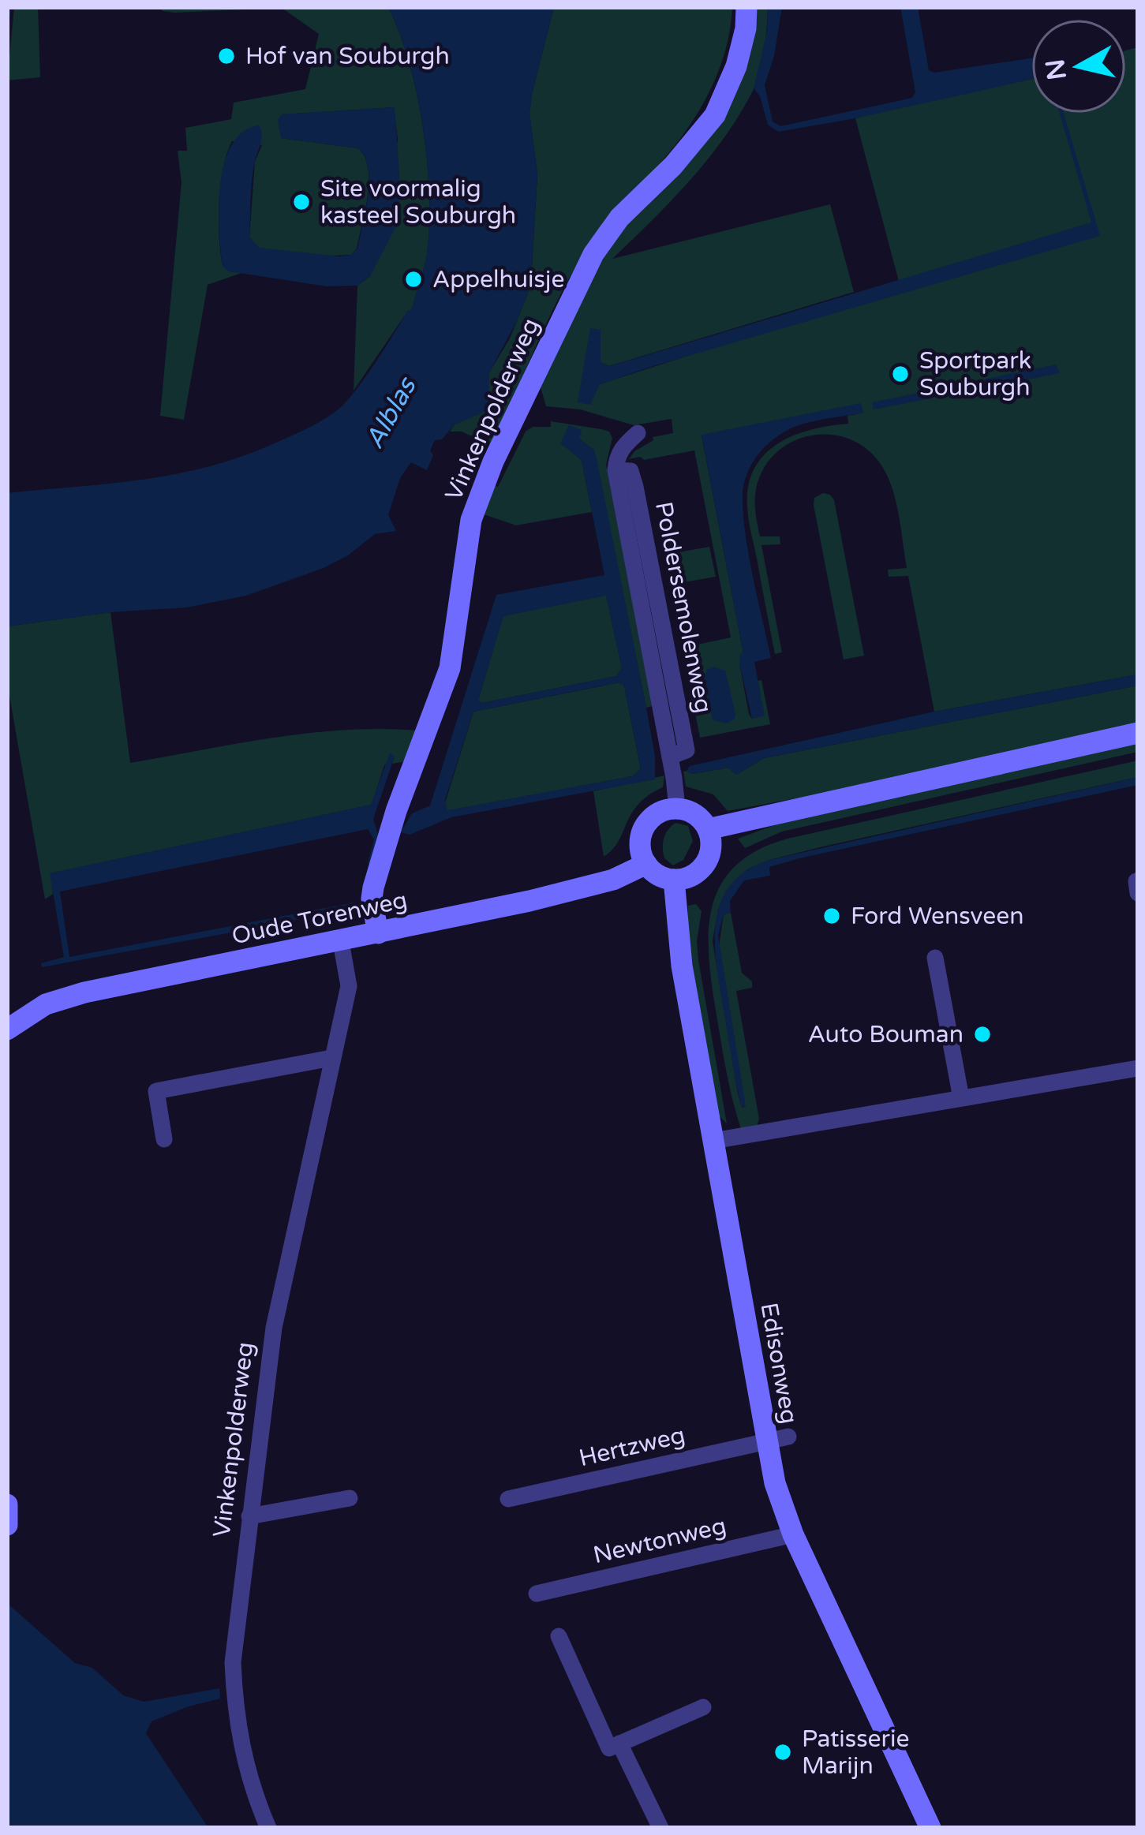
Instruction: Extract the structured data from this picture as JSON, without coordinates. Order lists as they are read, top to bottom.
{
  "streets": {
    "street": [
      "Vinkenpolderweg",
      "Poldersemolenweg",
      "Oude Torenweg",
      "Edisonweg",
      "Hertzweg",
      "Newtonweg"
    ]
  },
  "crossings": [
    ["Vinkenpolderweg", "Oude Torenweg"],
    ["Poldersemolenweg", "Oude Torenweg"],
    ["Poldersemolenweg", "Edisonweg"],
    ["Oude Torenweg", "Edisonweg"],
    ["Edisonweg", "Hertzweg"],
    ["Edisonweg", "Newtonweg"]
  ],
  "water": ["Alblas"],
  "places": [
    "Hof van Souburgh",
    "Site voormalig kasteel Souburgh",
    "Appelhuisje",
    "Sportpark Souburgh",
    "Ford Wensveen",
    "Auto Bouman",
    "Patisserie Marijn"
  ],
  "north": "left"
}
